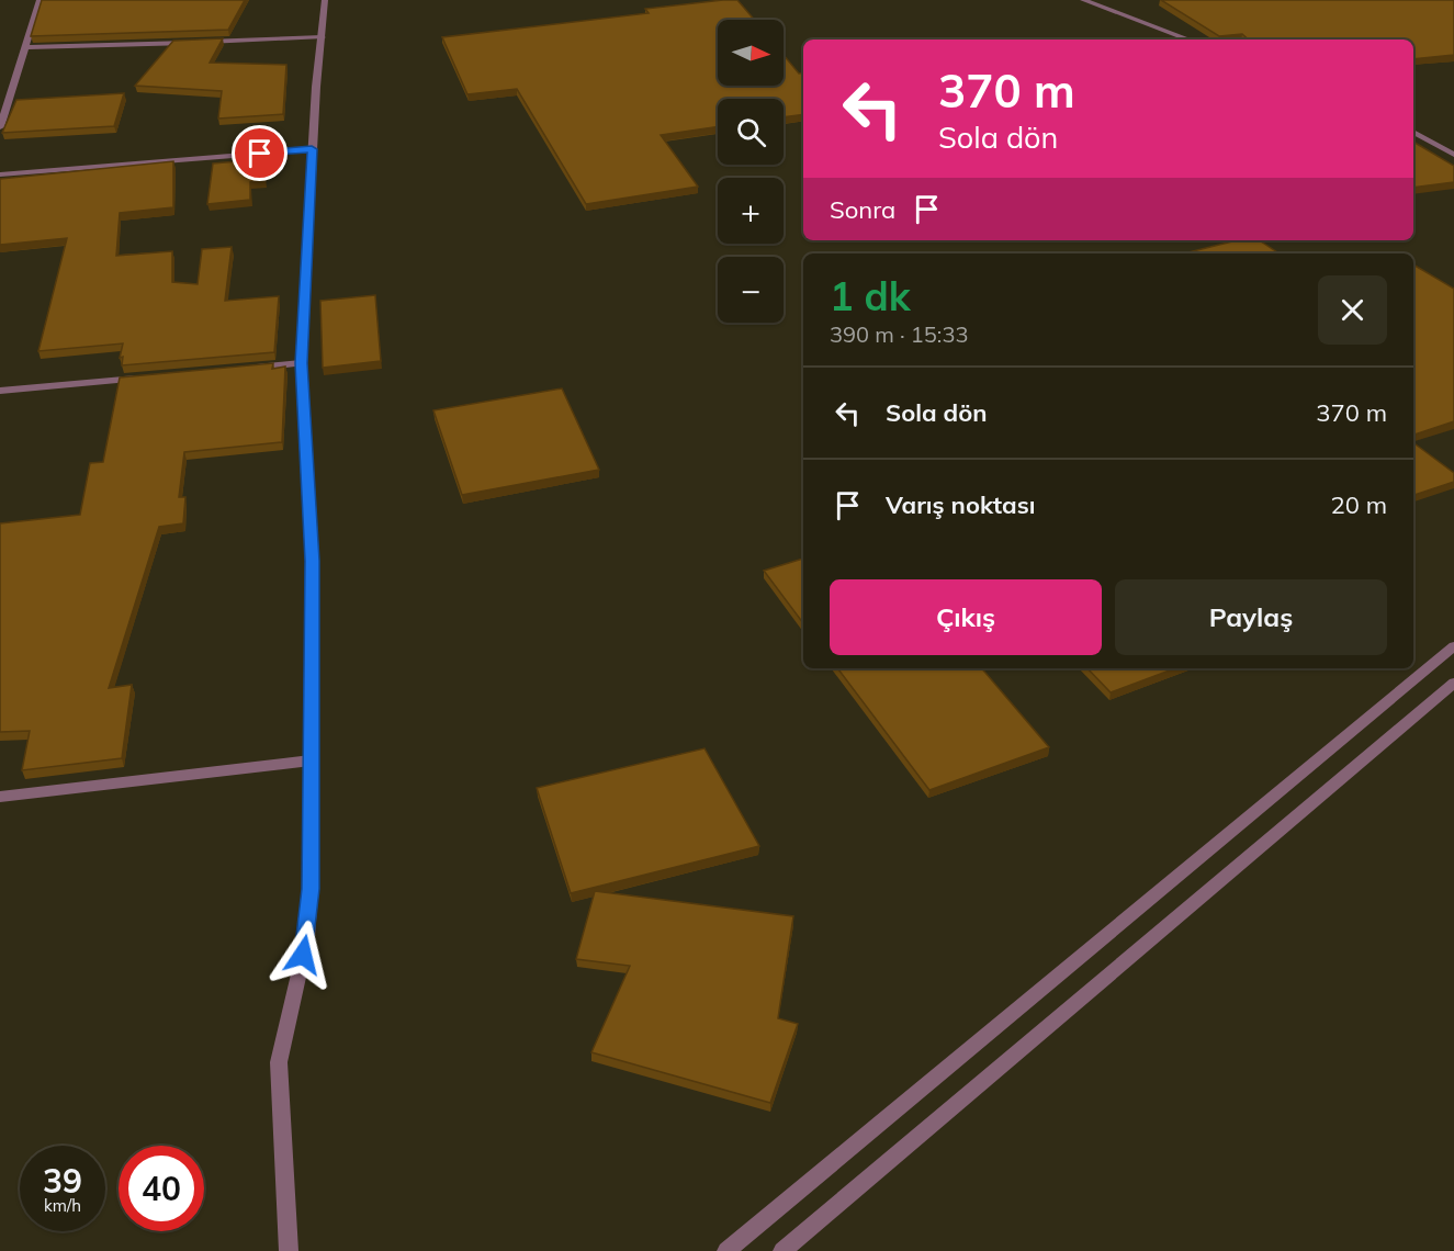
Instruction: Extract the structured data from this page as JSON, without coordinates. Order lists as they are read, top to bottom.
{
  "north": "right",
  "page": {
    "map_buttons": ["+", "−"],
    "turn": ["370 m", "Sola dön"],
    "then": "Sonra",
    "heading": ["1 dk", "390 m · 15:33"],
    "list": [
      {
        "name": "Sola dön",
        "value": "370 m"
      },
      {
        "name": "Varış noktası",
        "value": "20 m"
      }
    ],
    "buttons": ["Çıkış", "Paylaş"],
    "speed": "39 km/h",
    "limit": "40"
  }
}
